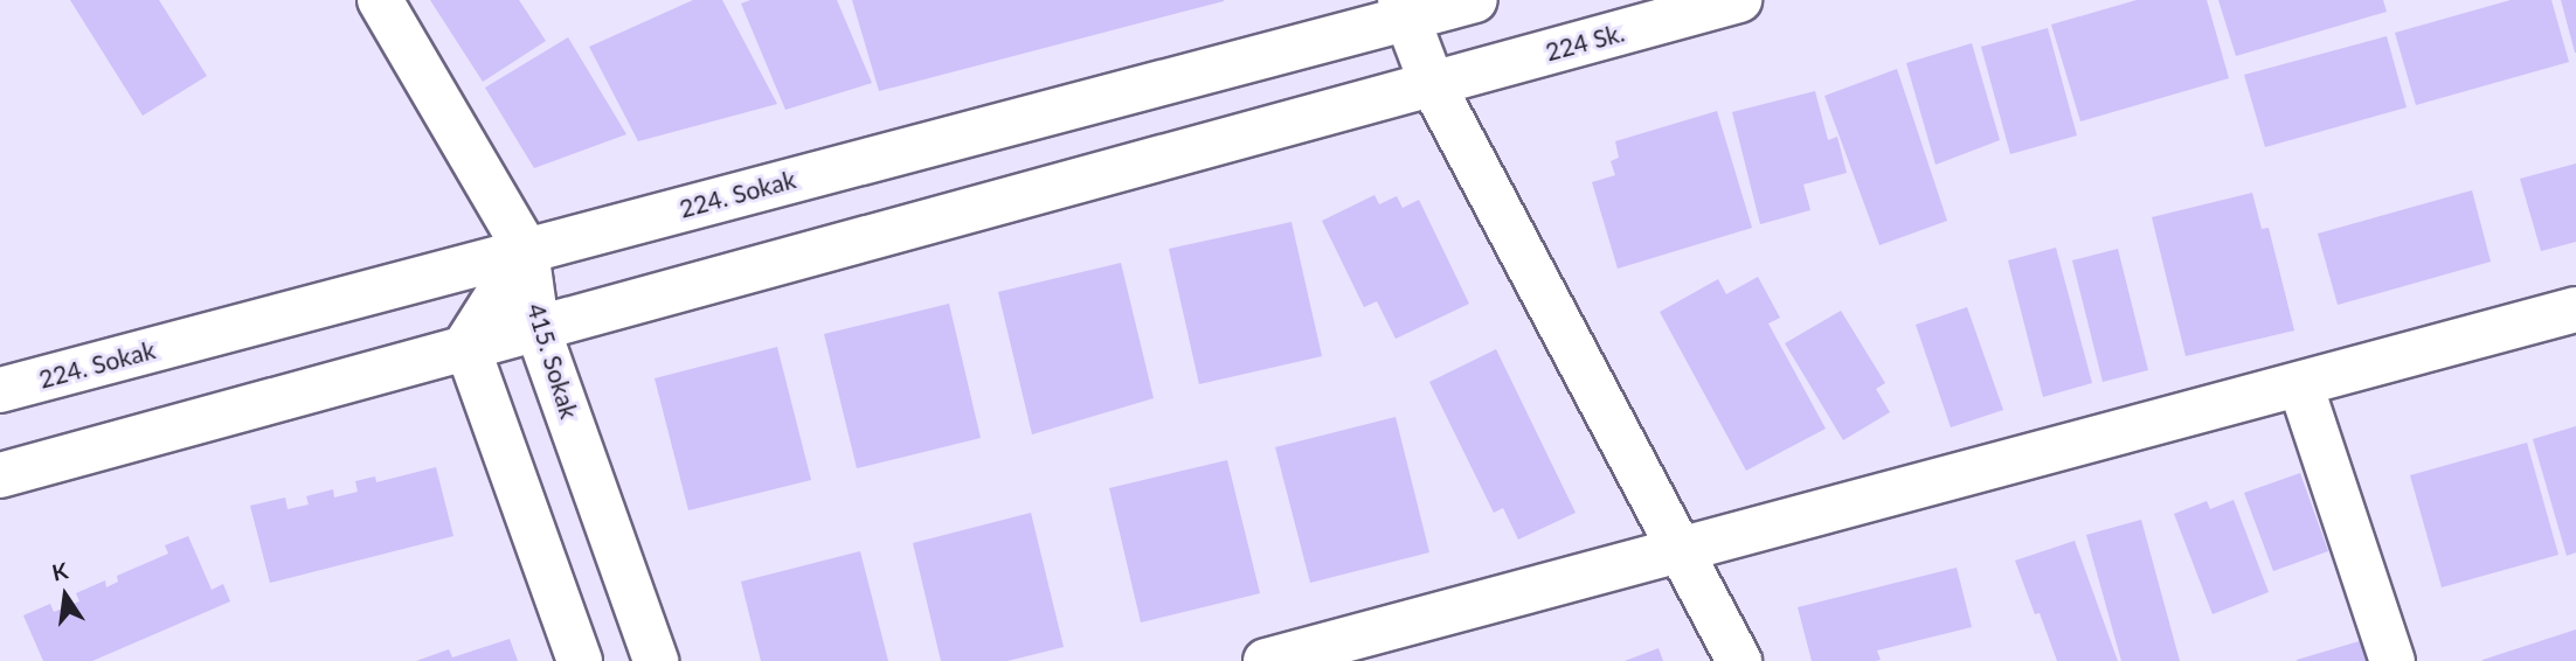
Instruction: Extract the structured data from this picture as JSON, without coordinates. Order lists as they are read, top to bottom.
{
  "streets": {
    "street": ["224 Sk.", "224. Sokak", "415. Sokak"]
  },
  "crossings": [
    ["224. Sokak", "415. Sokak"]
  ],
  "north": "top"
}
